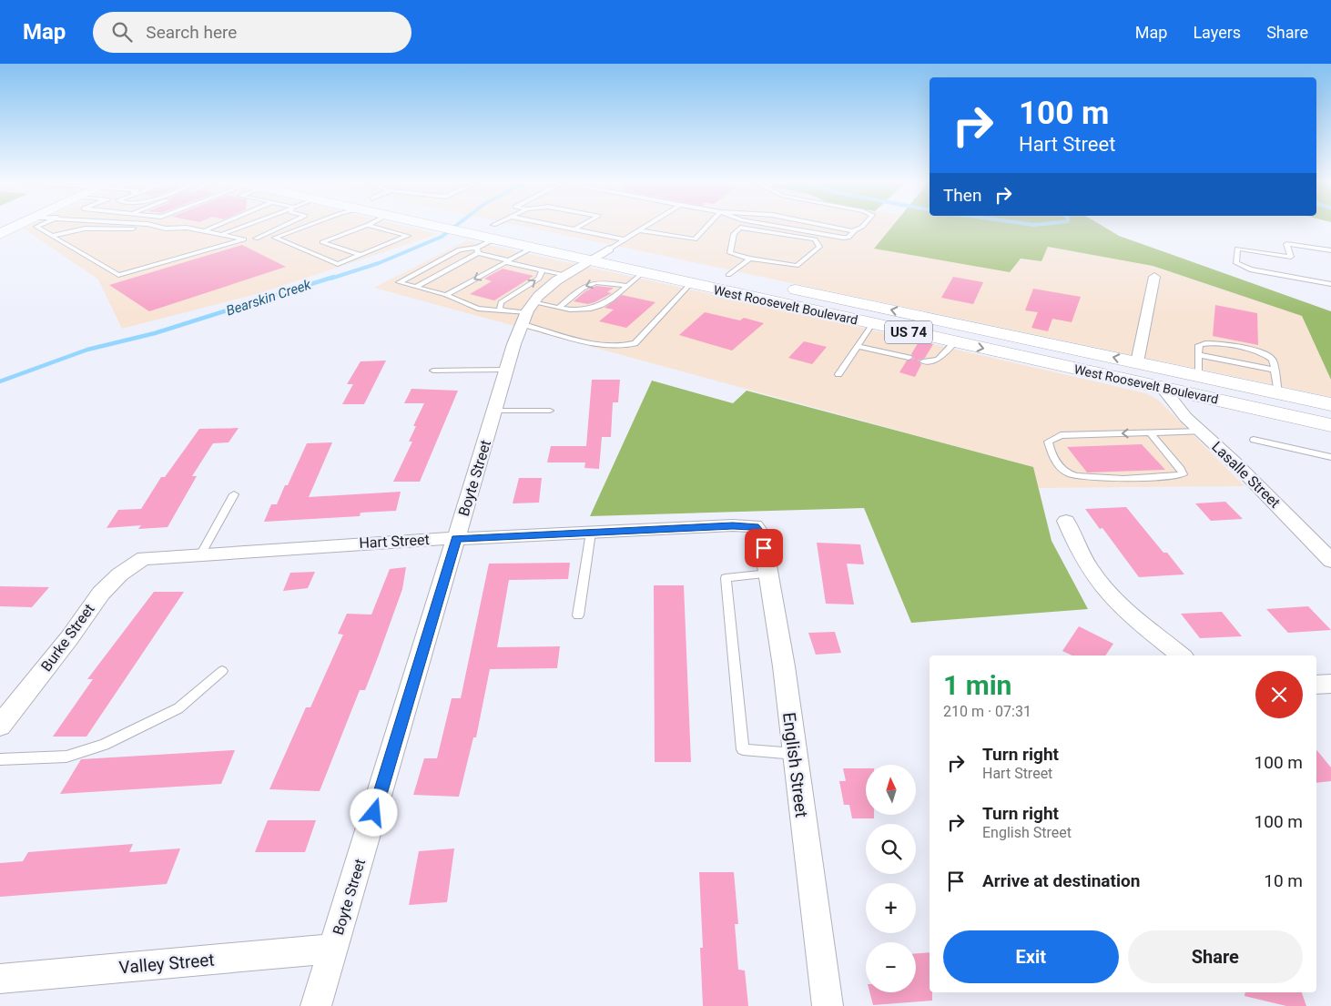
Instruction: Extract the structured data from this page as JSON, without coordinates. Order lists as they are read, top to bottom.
{
  "streets": {
    "main road": ["West Roosevelt Boulevard", "US 74"],
    "street": [
      "Lasalle Street",
      "Boyte Street",
      "Hart Street",
      "Burke Street",
      "English Street",
      "Valley Street"
    ]
  },
  "crossings": [
    ["West Roosevelt Boulevard", "Lasalle Street"],
    ["Boyte Street", "Hart Street"],
    ["Boyte Street", "Valley Street"],
    ["Hart Street", "Burke Street"],
    ["Hart Street", "English Street"]
  ],
  "water": ["Bearskin Creek"],
  "north": "top",
  "page": {
    "header": "Map",
    "search": "Search here",
    "nav": ["Map", "Layers", "Share"],
    "turn": ["100 m", "Hart Street"],
    "then": "Then",
    "heading": ["1 min", "210 m · 07:31"],
    "list": [
      {
        "name": "Turn right",
        "note": "Hart Street",
        "value": "100 m"
      },
      {
        "name": "Turn right",
        "note": "English Street",
        "value": "100 m"
      },
      {
        "name": "Arrive at destination",
        "value": "10 m"
      }
    ],
    "map_buttons": ["+", "−"],
    "buttons": ["Exit", "Share"]
  }
}
